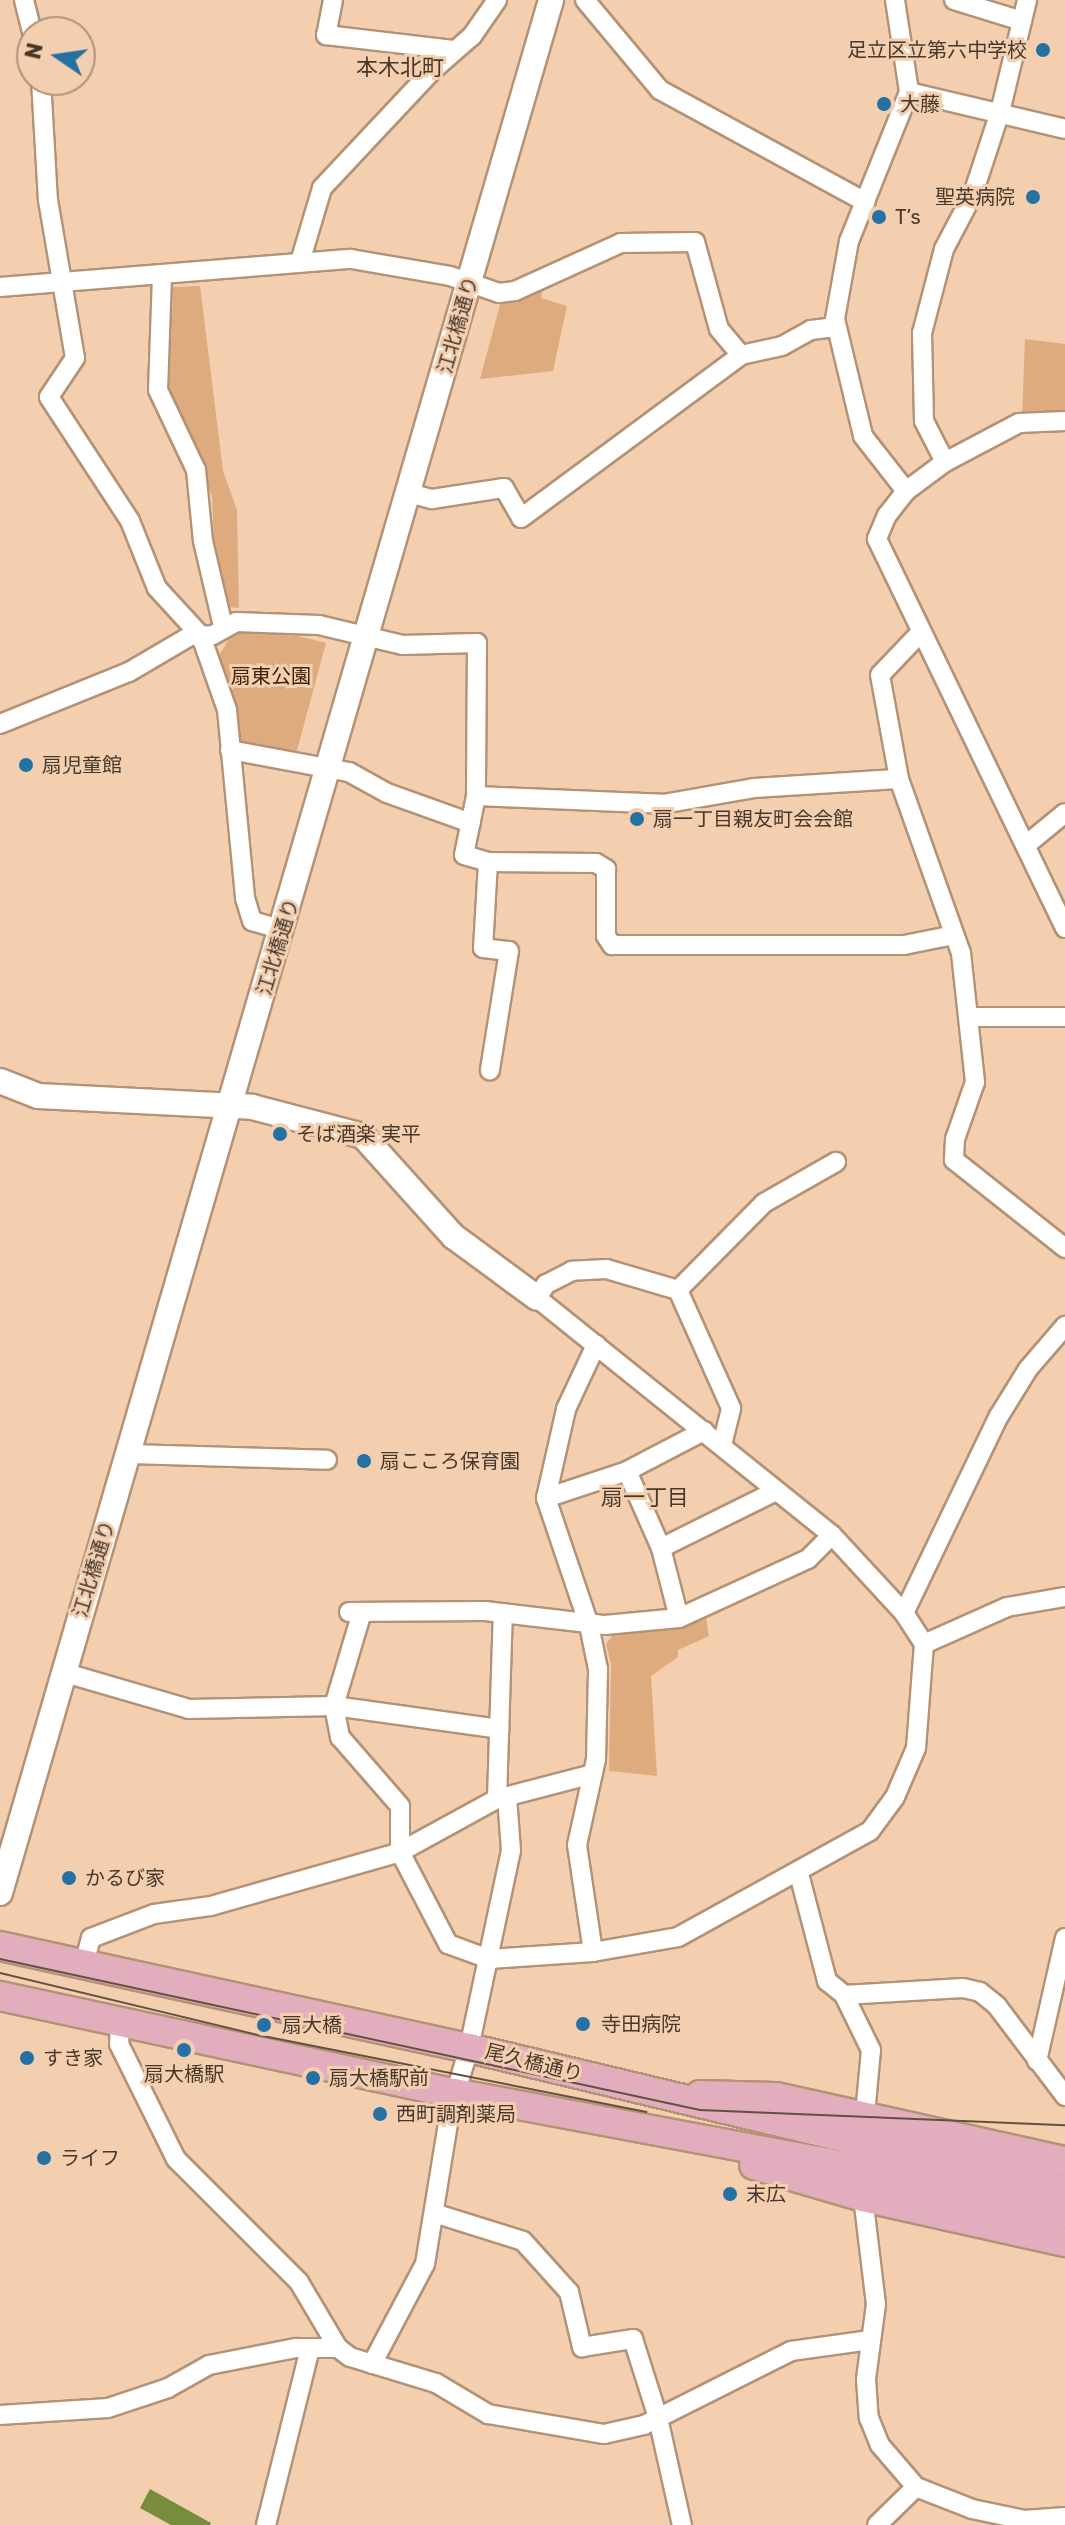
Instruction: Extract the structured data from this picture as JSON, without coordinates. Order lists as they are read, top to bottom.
{
  "streets": {
    "main road": ["江北橋通り", "尾久橋通り"]
  },
  "districts": ["本木北町", "扇一丁目"],
  "parks": ["扇東公園"],
  "places": [
    "足立区立第六中学校",
    "大藤",
    "聖英病院",
    "T’s",
    "扇児童館",
    "扇一丁目親友町会会館",
    "そば酒楽 実平",
    "扇こころ保育園",
    "かるび家",
    "寺田病院",
    "扇大橋",
    "扇大橋駅",
    "すき家",
    "扇大橋駅前",
    "西町調剤薬局",
    "ライフ",
    "末広"
  ],
  "north": "left"
}
